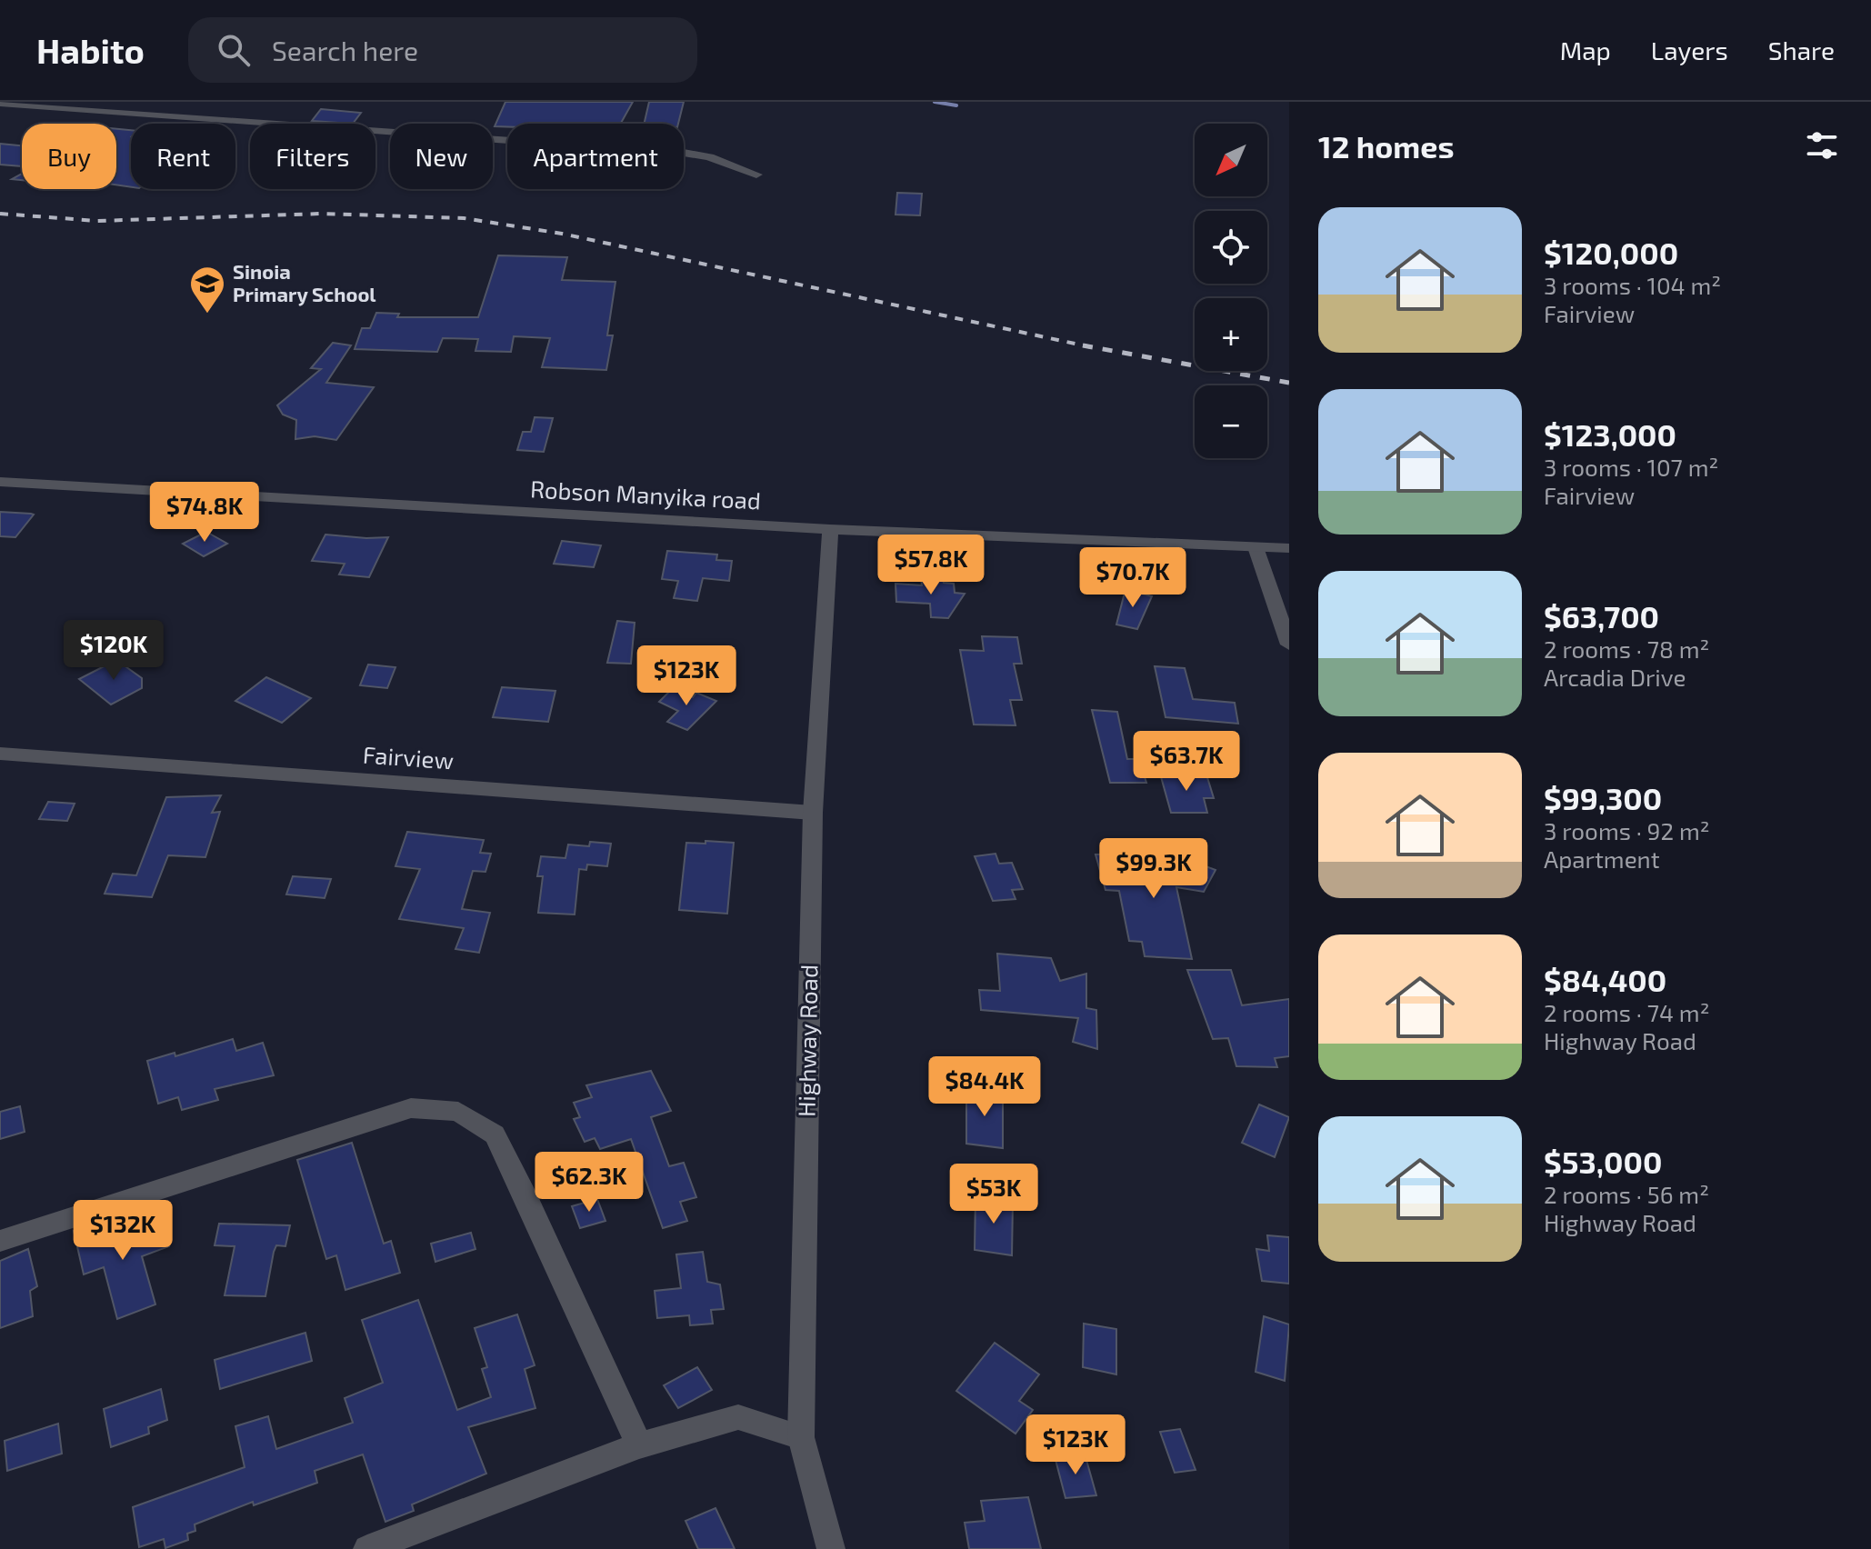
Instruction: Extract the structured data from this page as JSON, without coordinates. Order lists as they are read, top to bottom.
{
  "streets": {
    "street": ["Robson Manyika road", "Fairview", "Highway Road"]
  },
  "crossings": [
    ["Robson Manyika road", "Highway Road"],
    ["Fairview", "Highway Road"]
  ],
  "places": {
    "school or university": ["Sinoia Primary School"]
  },
  "north": "bottom left",
  "page": {
    "header": "Habito",
    "search": "Search here",
    "nav": ["Map", "Layers", "Share"],
    "heading": "12 homes",
    "map_buttons": ["+", "−"],
    "chip": [
      "Buy",
      "Rent",
      "Filters",
      "New",
      "Apartment"
    ],
    "list": [
      {
        "name": "$120,000",
        "note": "3 rooms · 104 m² · Fairview"
      },
      {
        "name": "$123,000",
        "note": "3 rooms · 107 m² · Fairview"
      },
      {
        "name": "$63,700",
        "note": "2 rooms · 78 m² · Arcadia Drive"
      },
      {
        "name": "$99,300",
        "note": "3 rooms · 92 m² · Apartment"
      },
      {
        "name": "$84,400",
        "note": "2 rooms · 74 m² · Highway Road"
      },
      {
        "name": "$53,000",
        "note": "2 rooms · 56 m² · Highway Road"
      }
    ],
    "price": [
      "$74.8K",
      "$57.8K",
      "$70.7K",
      "$120K",
      "$123K",
      "$63.7K",
      "$99.3K",
      "$84.4K",
      "$62.3K",
      "$53K",
      "$132K",
      "$123K"
    ]
  }
}
